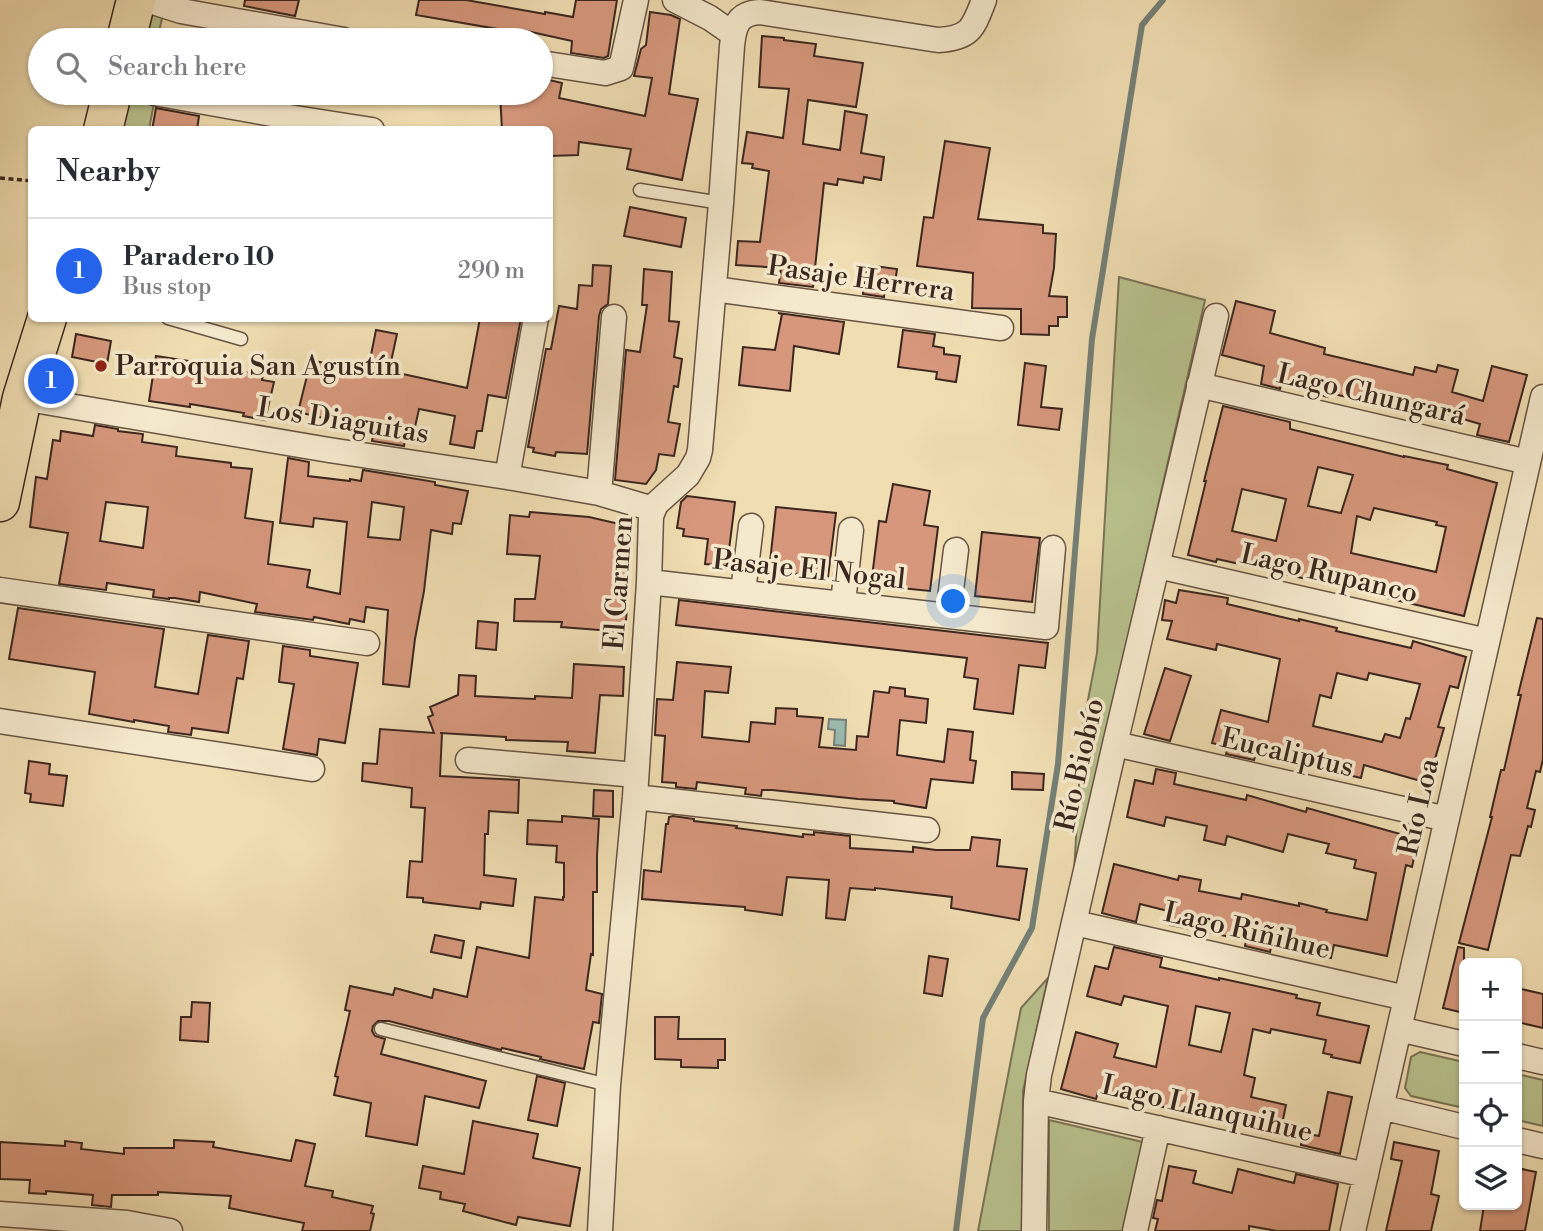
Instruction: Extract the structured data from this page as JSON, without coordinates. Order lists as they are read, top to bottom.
{
  "streets": {
    "street": [
      "Pasaje Herrera",
      "Lago Chungará",
      "Los Diaguitas",
      "Pasaje El Nogal",
      "Lago Rupanco",
      "El Carmen",
      "Eucaliptus",
      "Río Biobío",
      "Río Loa",
      "Lago Riñihue",
      "Lago Llanquihue"
    ]
  },
  "crossings": [
    ["Pasaje Herrera", "El Carmen"],
    ["Lago Chungará", "Río Biobío"],
    ["Lago Chungará", "Río Loa"],
    ["Los Diaguitas", "El Carmen"],
    ["Pasaje El Nogal", "El Carmen"],
    ["Lago Rupanco", "Río Biobío"],
    ["Lago Rupanco", "Río Loa"],
    ["Eucaliptus", "Río Biobío"],
    ["Eucaliptus", "Río Loa"],
    ["Río Biobío", "Lago Riñihue"],
    ["Río Biobío", "Lago Llanquihue"],
    ["Río Loa", "Lago Riñihue"],
    ["Río Loa", "Lago Llanquihue"]
  ],
  "places": ["Parroquia San Agustín"],
  "page": {
    "search": "Search here",
    "heading": "Nearby",
    "list": [
      {
        "mark": "1",
        "name": "Paradero 10",
        "note": "Bus stop",
        "value": "290 m"
      }
    ],
    "pins": "1",
    "map_buttons": ["+", "−"]
  }
}
